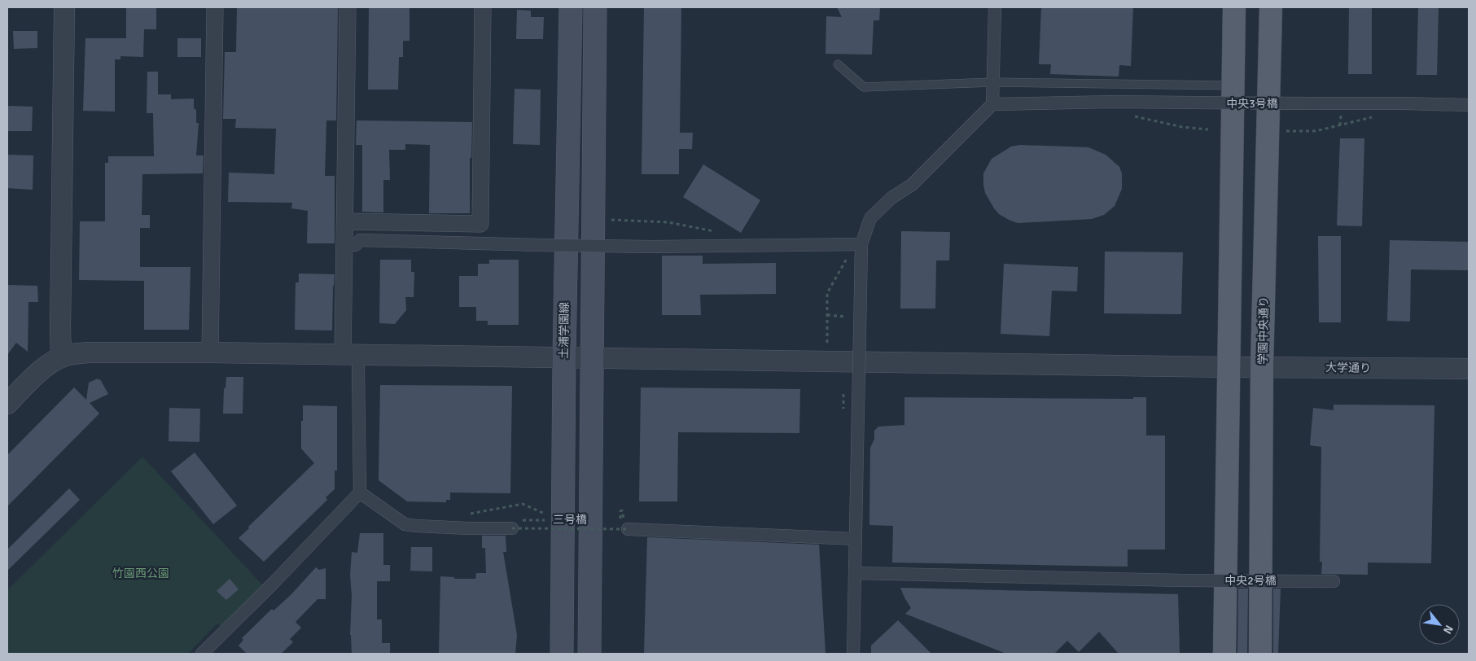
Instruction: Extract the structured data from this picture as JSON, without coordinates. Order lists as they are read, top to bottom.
{
  "streets": {
    "main road": ["土浦学園線", "学園中央通り"],
    "street": ["中央3号橋", "大学通り", "中央2号橋"],
    "path": ["三号橋"]
  },
  "crossings": [
    ["土浦学園線", "大学通り"],
    ["学園中央通り", "大学通り"]
  ],
  "parks": ["竹園西公園"],
  "north": "bottom right"
}
